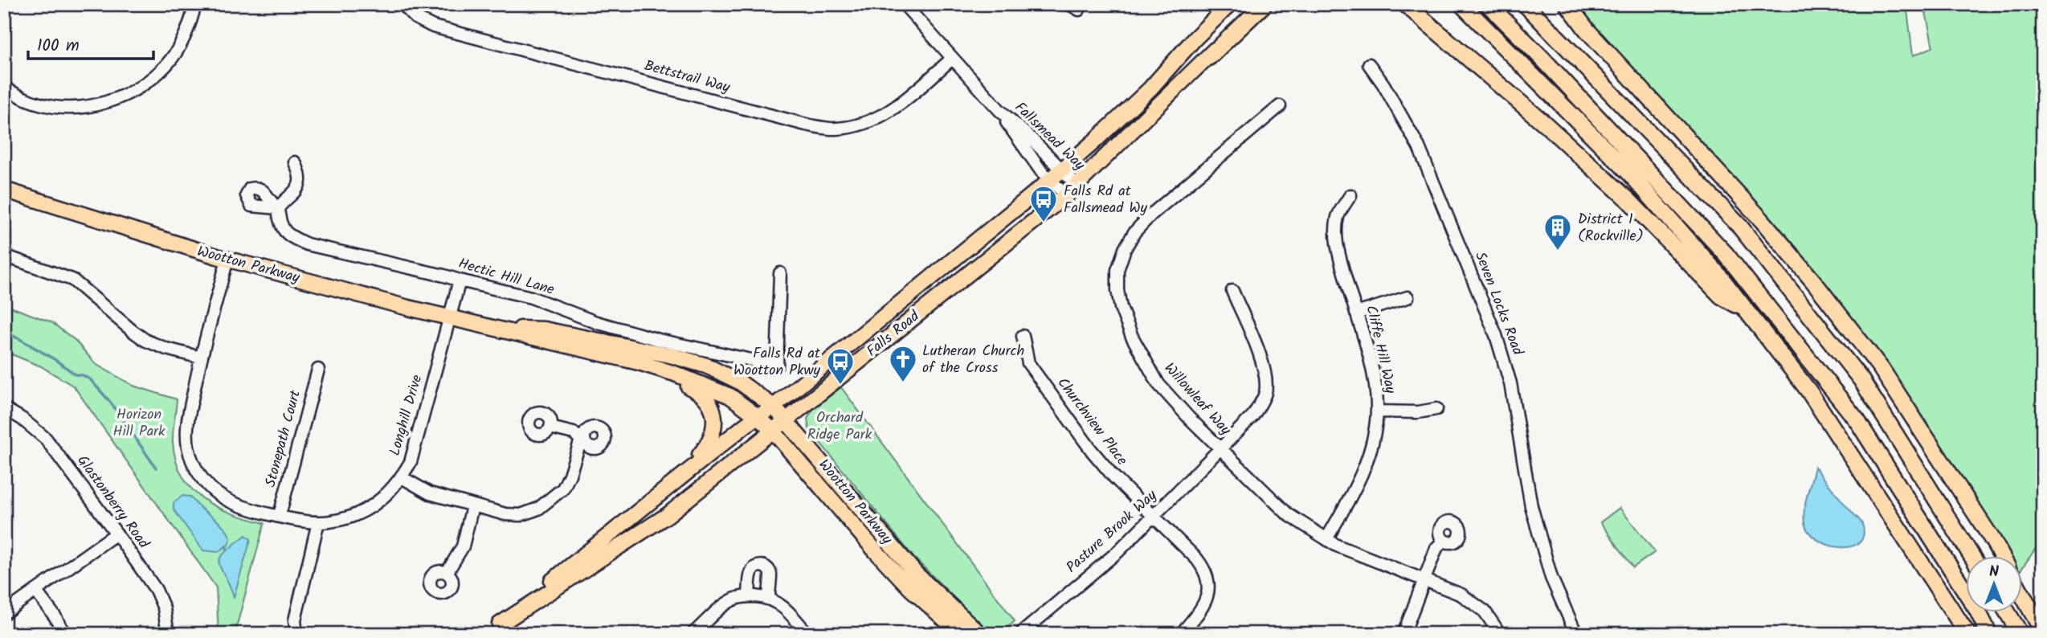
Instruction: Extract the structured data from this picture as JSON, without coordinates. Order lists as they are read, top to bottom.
{
  "streets": {
    "main road": ["Wootton Parkway", "Falls Road"],
    "street": [
      "Bettstrail Way",
      "Fallsmead Way",
      "Hectic Hill Lane",
      "Seven Locks Road",
      "Cliffe Hill Way",
      "Willowleaf Way",
      "Longhill Drive",
      "Churchview Place",
      "Stonepath Court",
      "Glastonberry Road",
      "Pasture Brook Way"
    ]
  },
  "crossings": [
    ["Bettstrail Way", "Fallsmead Way"],
    ["Fallsmead Way", "Falls Road"],
    ["Wootton Parkway", "Falls Road"],
    ["Wootton Parkway", "Longhill Drive"],
    ["Hectic Hill Lane", "Longhill Drive"],
    ["Cliffe Hill Way", "Willowleaf Way"],
    ["Willowleaf Way", "Pasture Brook Way"],
    ["Longhill Drive", "Stonepath Court"],
    ["Churchview Place", "Pasture Brook Way"]
  ],
  "parks": ["Horizon Hill Park", "Orchard Ridge Park"],
  "places": {
    "bus stop": ["Falls Rd at Fallsmead Wy", "Falls Rd at Wootton Pkwy"],
    "building": ["District 1 (Rockville)"],
    "church": ["Lutheran Church of the Cross"]
  },
  "scale_bar": "100 m",
  "north": "top"
}
